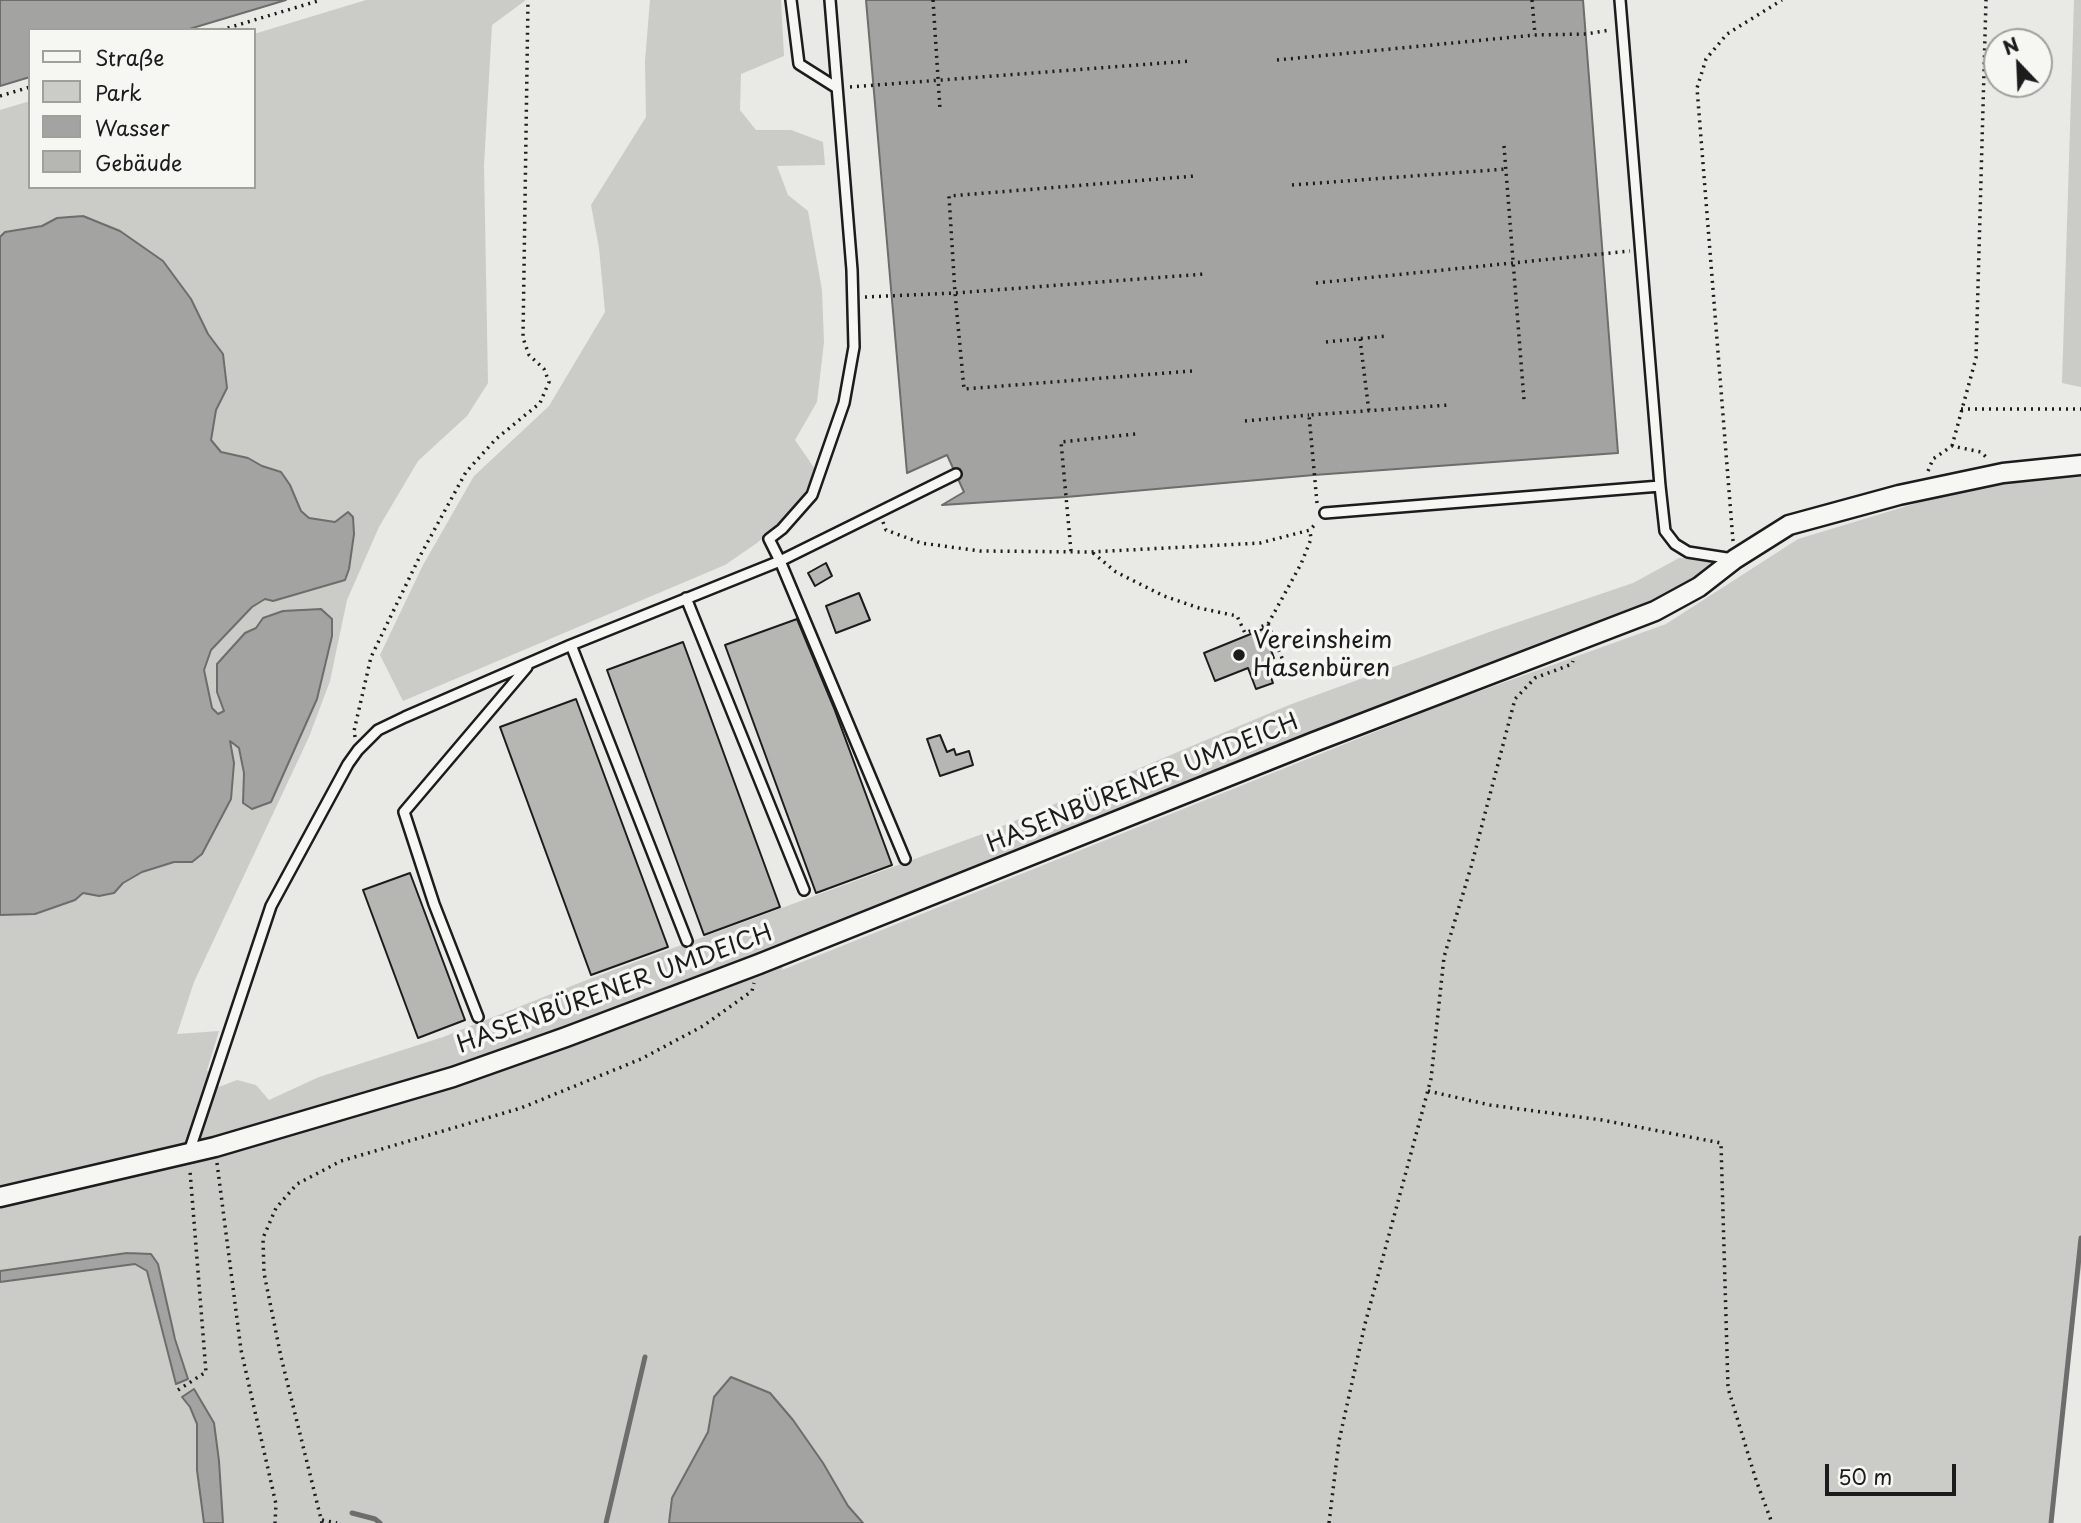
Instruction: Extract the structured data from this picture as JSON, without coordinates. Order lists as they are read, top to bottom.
{
  "streets": {
    "street": ["HASENBÜRENER UMDEICH"]
  },
  "places": ["Vereinsheim Hasenbüren"],
  "legend": [
    "Straße",
    "Park",
    "Wasser",
    "Gebäude"
  ],
  "scale_bar": "50 m",
  "north": "top left"
}
